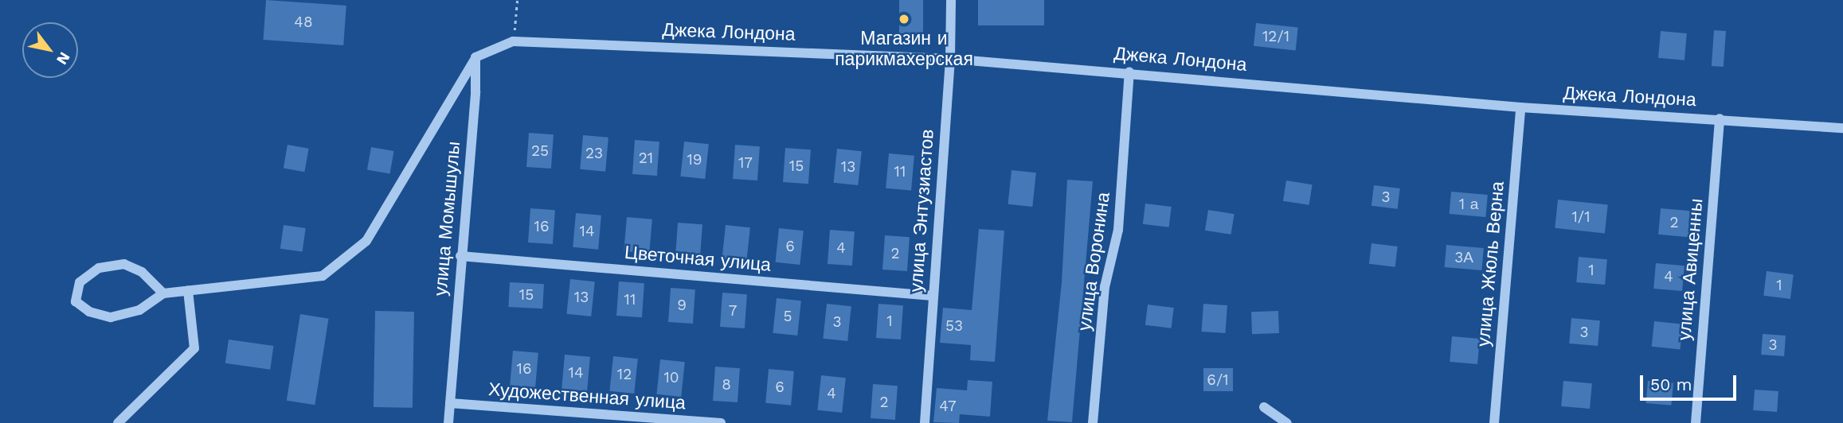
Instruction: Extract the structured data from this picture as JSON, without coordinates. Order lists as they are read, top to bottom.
{
  "streets": {
    "street": [
      "Джека Лондона",
      "улица Энтузиастов",
      "улица Момышулы",
      "Цветочная улица",
      "улица Воронина",
      "улица Жюль Верна",
      "улица Авиценны",
      "Художественная улица"
    ]
  },
  "crossings": [
    ["Джека Лондона", "улица Энтузиастов"],
    ["Джека Лондона", "улица Воронина"],
    ["Джека Лондона", "улица Жюль Верна"],
    ["Джека Лондона", "улица Авиценны"],
    ["улица Энтузиастов", "Цветочная улица"],
    ["улица Момышулы", "Цветочная улица"],
    ["улица Момышулы", "Художественная улица"]
  ],
  "places": ["Магазин и парикмахерская"],
  "house_numbers": [
    "48",
    "12/1",
    "25",
    "23",
    "21",
    "19",
    "17",
    "15",
    "13",
    "11",
    "3",
    "1 а",
    "1/1",
    "2",
    "16",
    "14",
    "6",
    "4",
    "2",
    "3А",
    "1",
    "4",
    "1",
    "15",
    "13",
    "11",
    "9",
    "7",
    "5",
    "1",
    "3",
    "53",
    "3",
    "3",
    "16",
    "14",
    "12",
    "10",
    "6/1",
    "8",
    "6",
    "4",
    "2",
    "47"
  ],
  "scale_bar": "50 m",
  "north": "bottom right"
}
